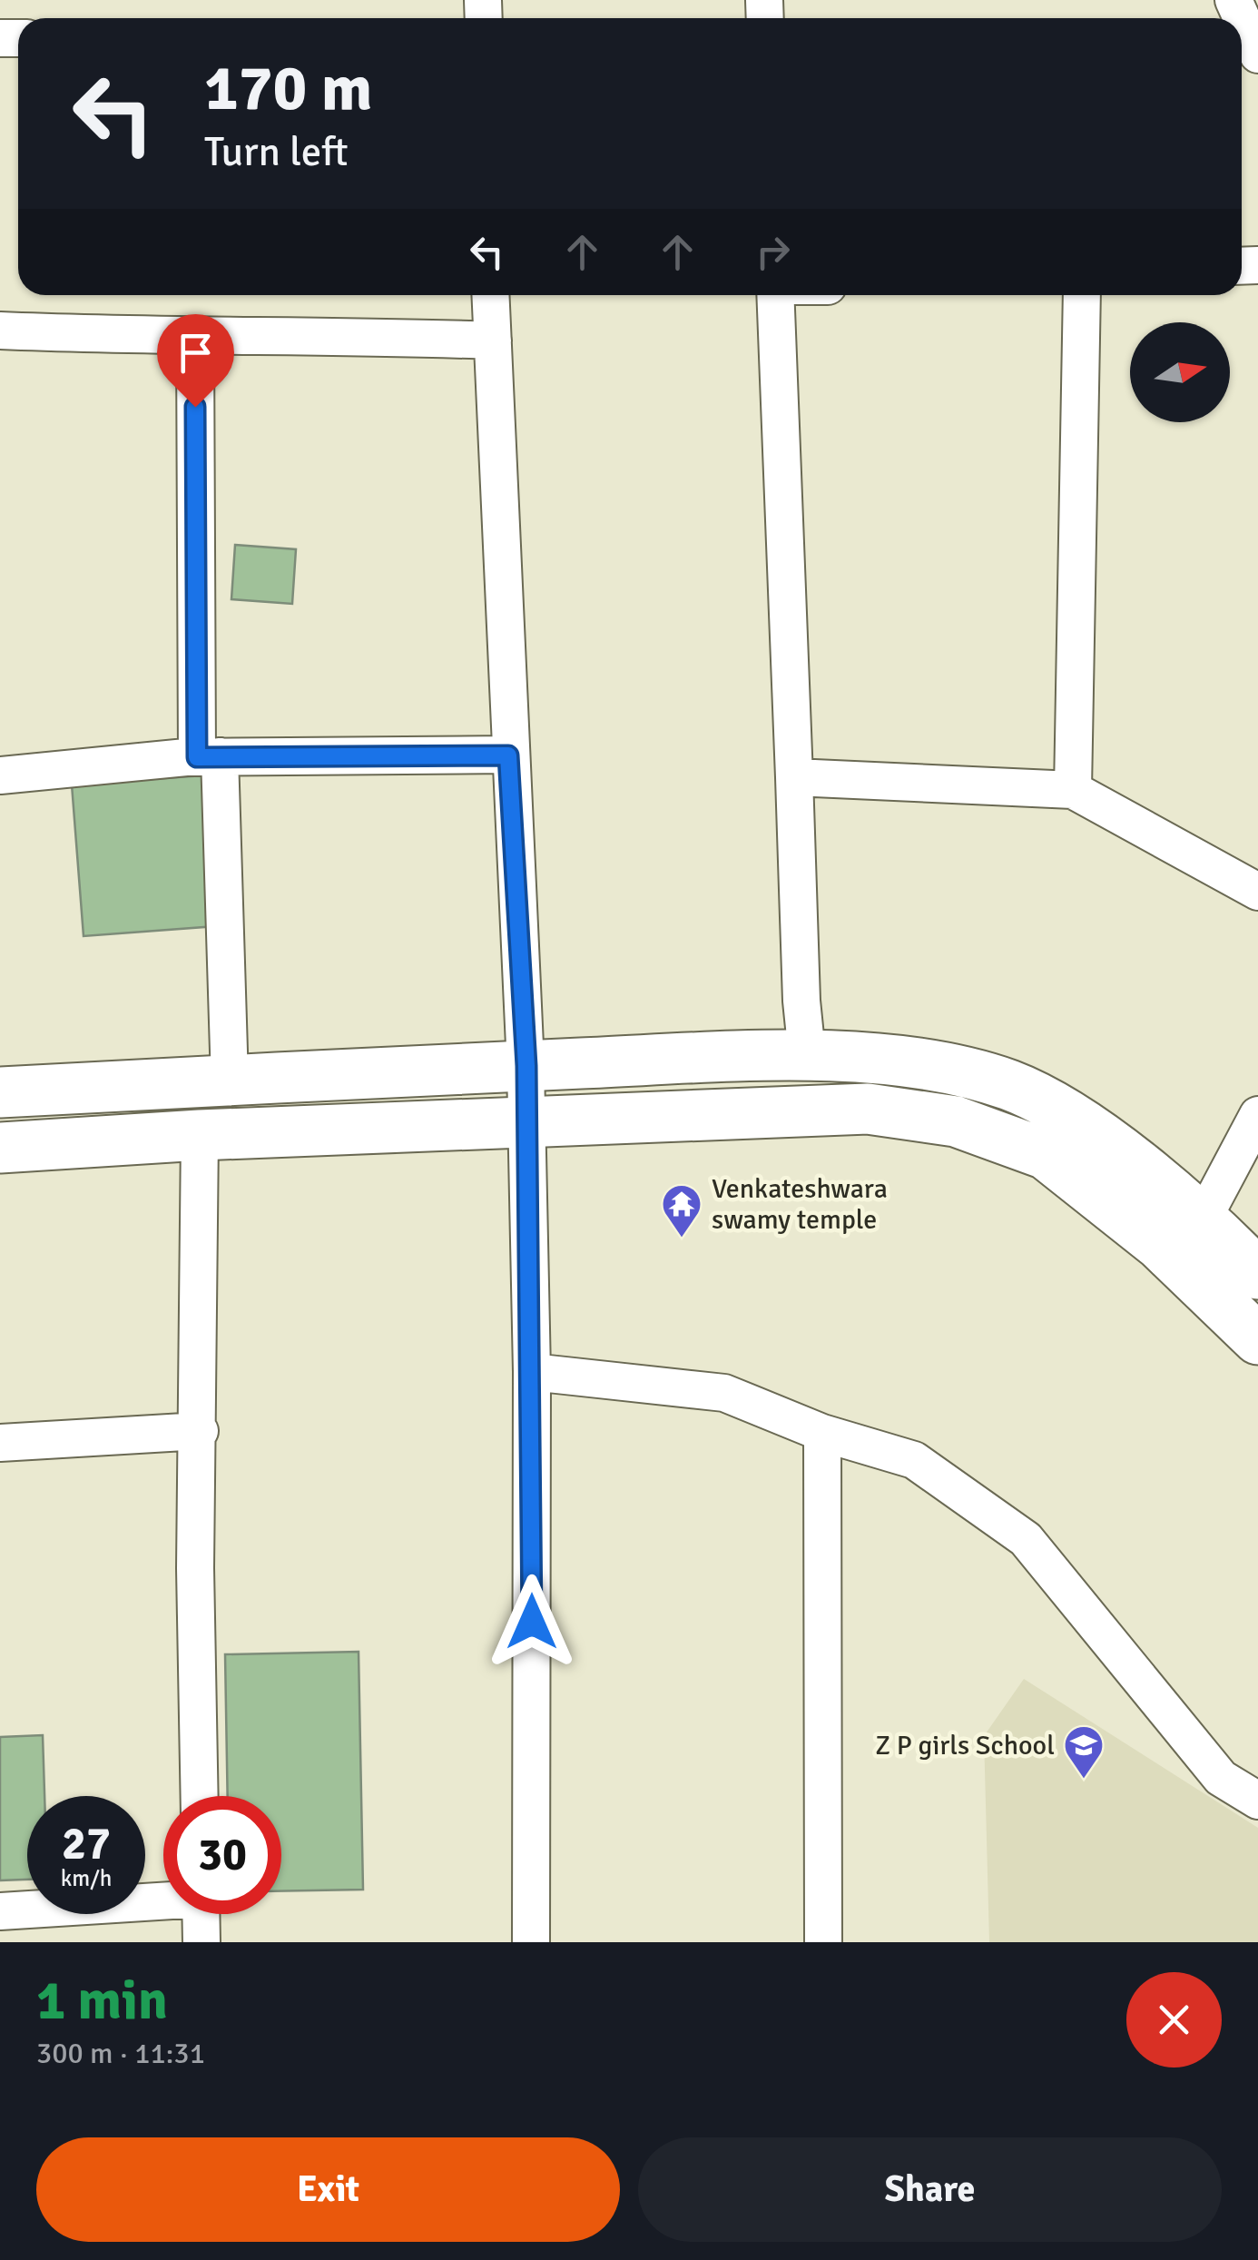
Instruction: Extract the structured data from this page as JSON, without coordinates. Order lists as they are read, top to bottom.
{
  "places": {
    "temple": ["Venkateshwara swamy temple"],
    "school or university": ["Z P girls School"]
  },
  "north": "right",
  "page": {
    "turn": ["170 m", "Turn left"],
    "speed": "27 km/h",
    "limit": "30",
    "heading": ["1 min", "300 m · 11:31"],
    "buttons": ["Exit", "Share"]
  }
}
